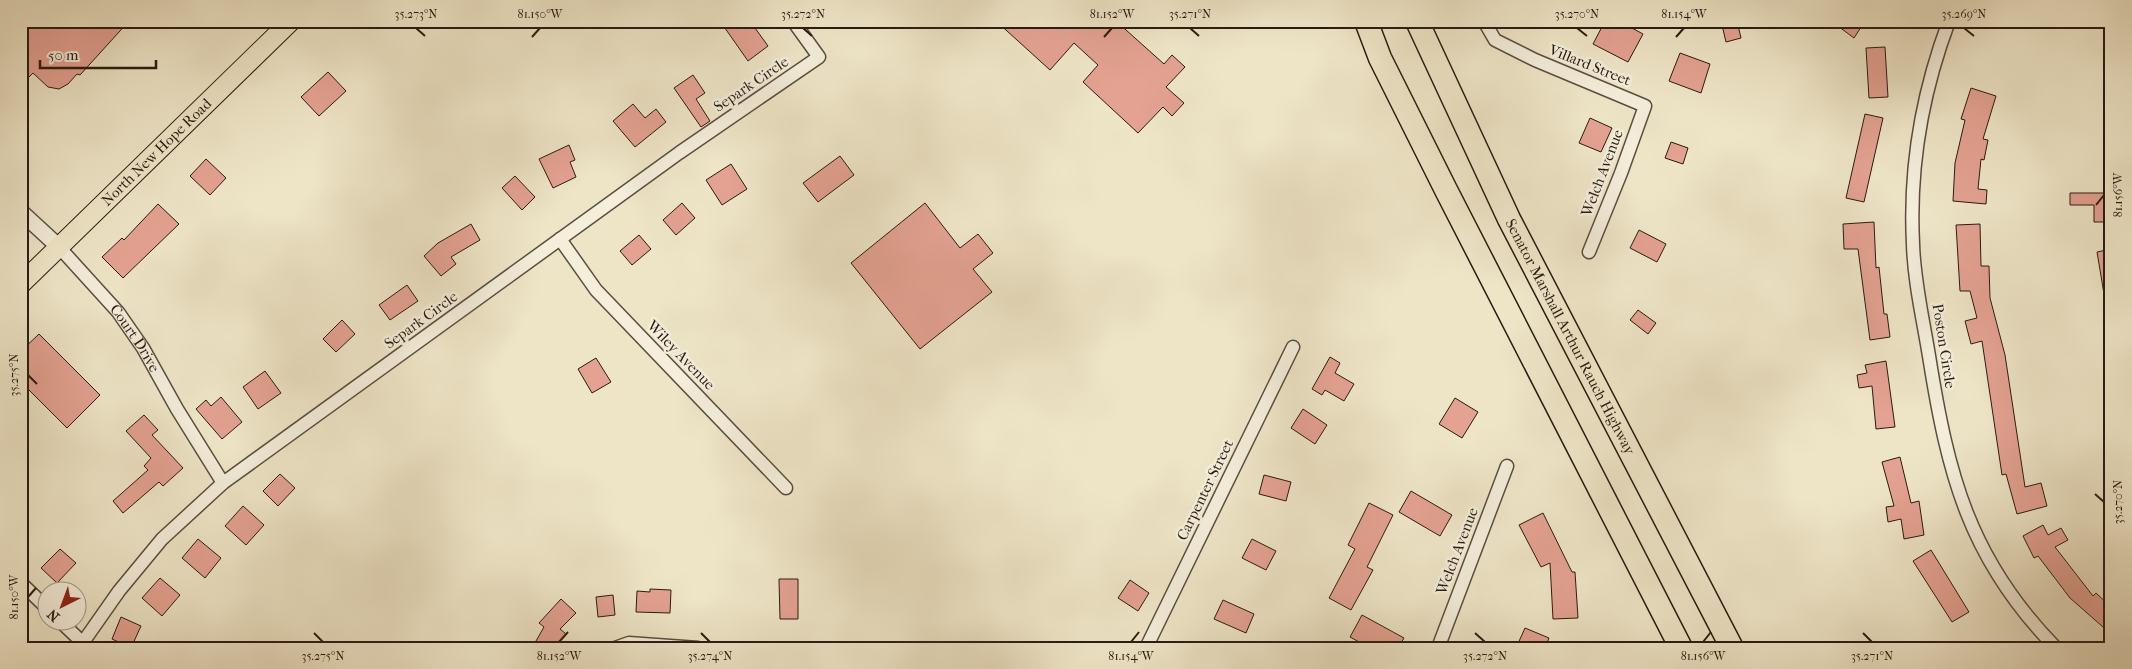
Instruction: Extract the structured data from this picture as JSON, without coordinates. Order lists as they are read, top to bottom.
{
  "streets": {
    "highway": ["Senator Marshall Arthur Rauch Highway"],
    "main road": ["North New Hope Road"],
    "street": [
      "Villard Street",
      "Separk Circle",
      "Welch Avenue",
      "Court Drive",
      "Poston Circle",
      "Wiley Avenue",
      "Carpenter Street"
    ]
  },
  "crossings": [
    ["Villard Street", "Welch Avenue"],
    ["Separk Circle", "Court Drive"],
    ["Separk Circle", "Wiley Avenue"],
    ["North New Hope Road", "Court Drive"]
  ],
  "scale_bar": "50 m",
  "north": "bottom left",
  "coordinates": [
    "35.273°N",
    "81.150°W",
    "35.272°N",
    "81.152°W",
    "35.271°N",
    "35.270°N",
    "81.154°W",
    "35.269°N",
    "81.156°W",
    "35.275°N",
    "35.274°N"
  ]
}
